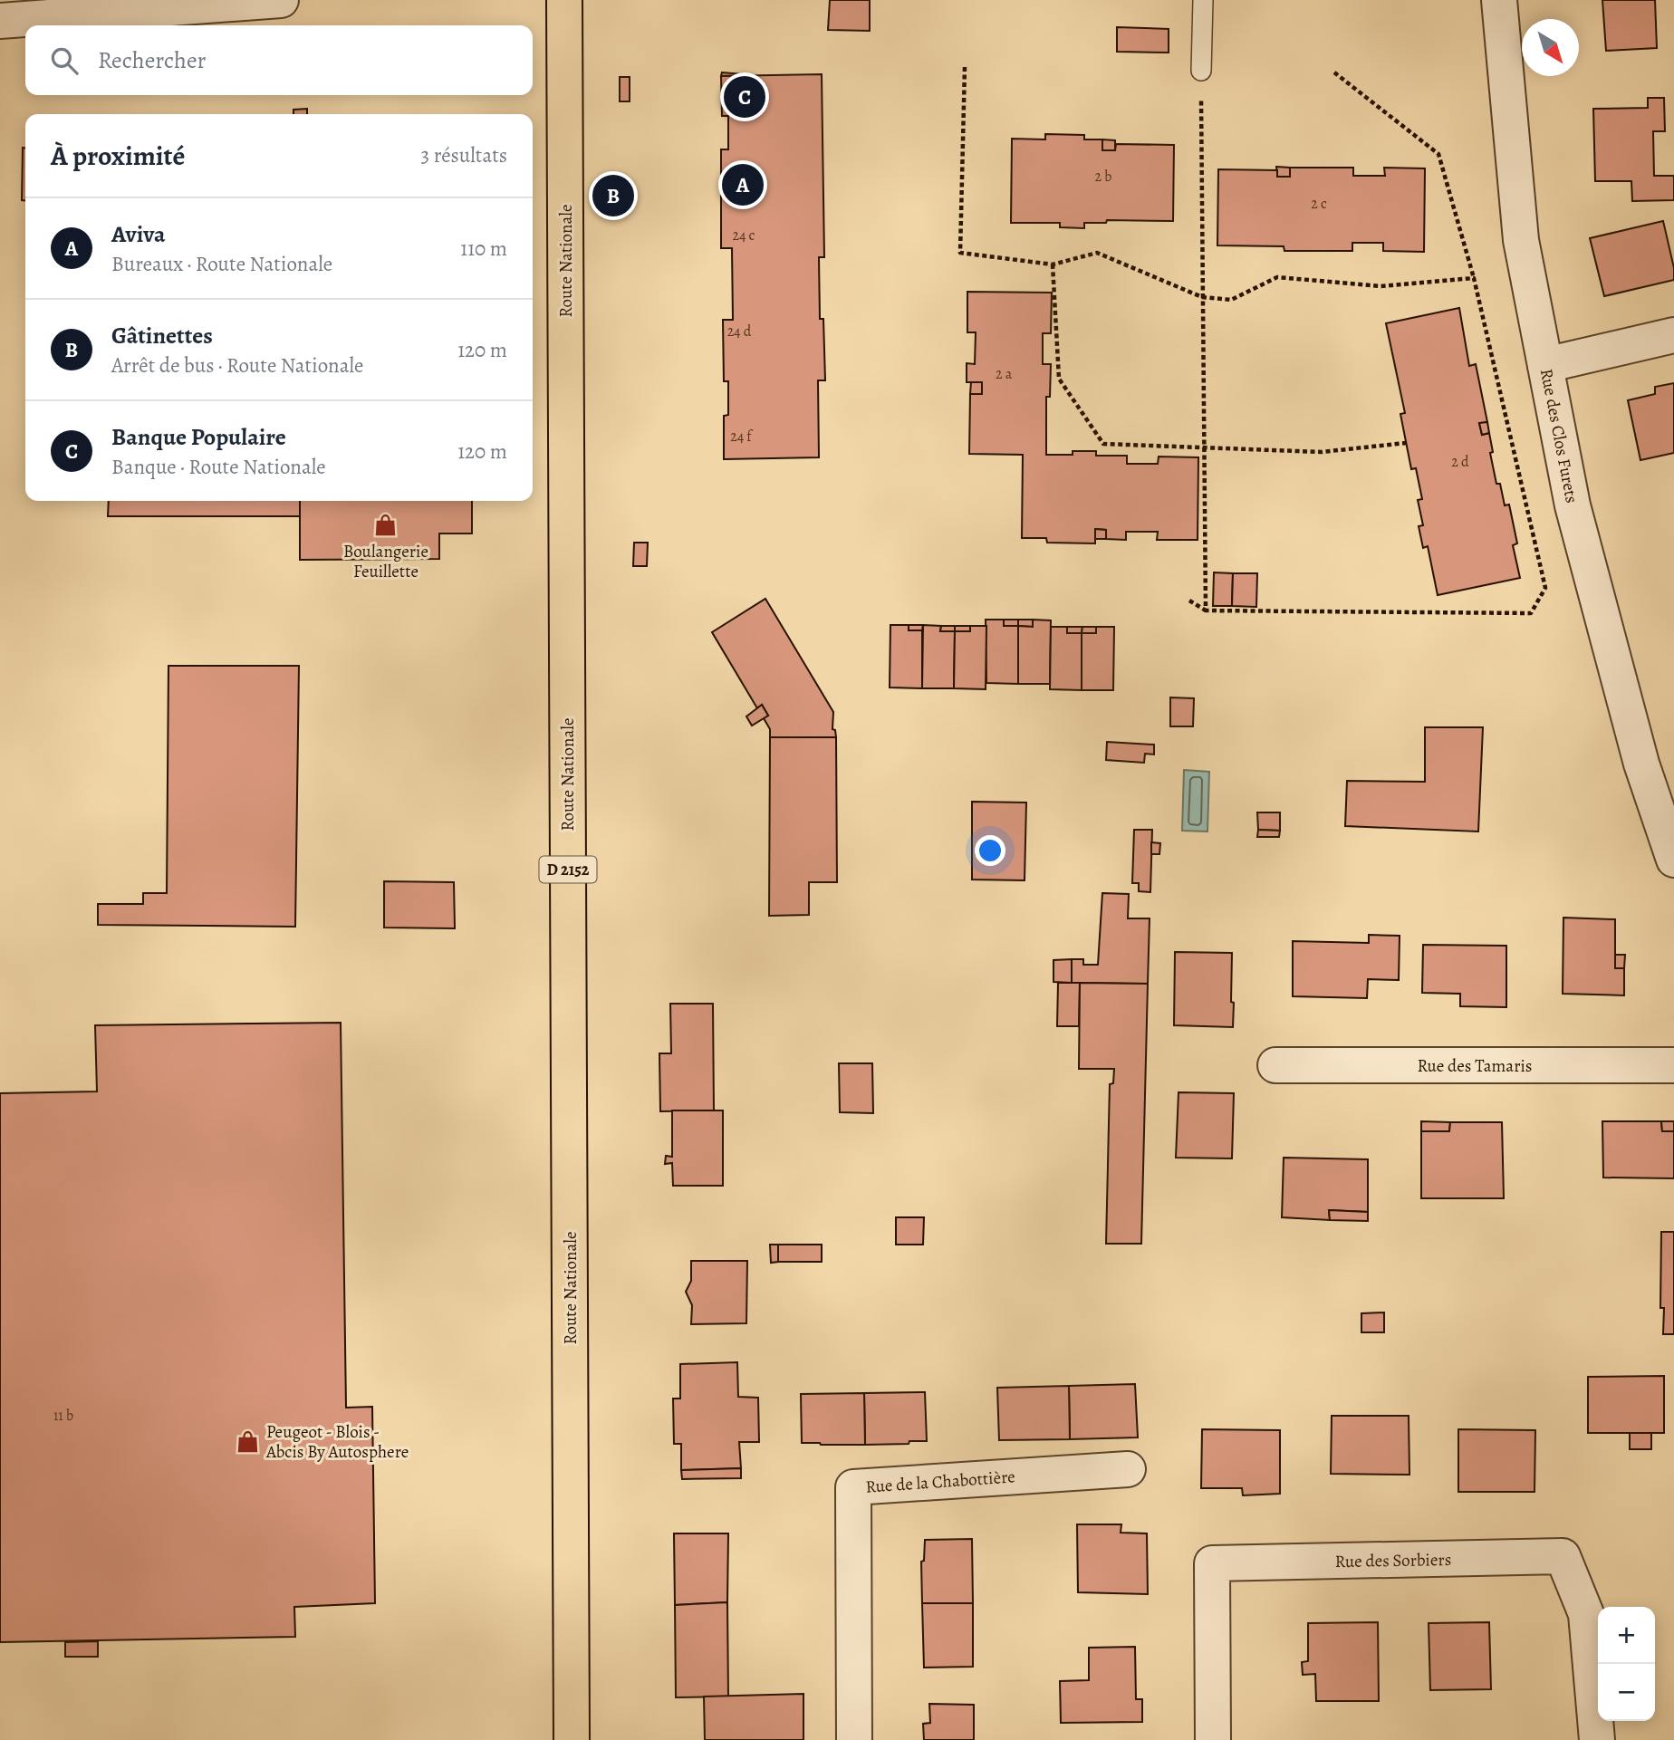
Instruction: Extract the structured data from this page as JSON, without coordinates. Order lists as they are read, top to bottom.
{
  "streets": {
    "main road": ["Route Nationale", "D 2152"],
    "street": [
      "Rue des Clos Furets",
      "Rue des Tamaris",
      "Rue de la Chabottière",
      "Rue des Sorbiers"
    ]
  },
  "places": {
    "shop": ["Boulangerie Feuillette", "Peugeot - Blois - Abcis By Autosphere"]
  },
  "house_numbers": [
    "2 b",
    "2 c",
    "24 c",
    "24 d",
    "2 a",
    "24 f",
    "2 d",
    "11 b"
  ],
  "north": "bottom right",
  "page": {
    "search": "Rechercher",
    "pins": ["C", "A", "B"],
    "heading": ["À proximité", "3 résultats"],
    "list": [
      {
        "mark": "A",
        "name": "Aviva",
        "note": "Bureaux · Route Nationale",
        "value": "110 m"
      },
      {
        "mark": "B",
        "name": "Gâtinettes",
        "note": "Arrêt de bus · Route Nationale",
        "value": "120 m"
      },
      {
        "mark": "C",
        "name": "Banque Populaire",
        "note": "Banque · Route Nationale",
        "value": "120 m"
      }
    ],
    "map_buttons": ["+", "−"]
  }
}
